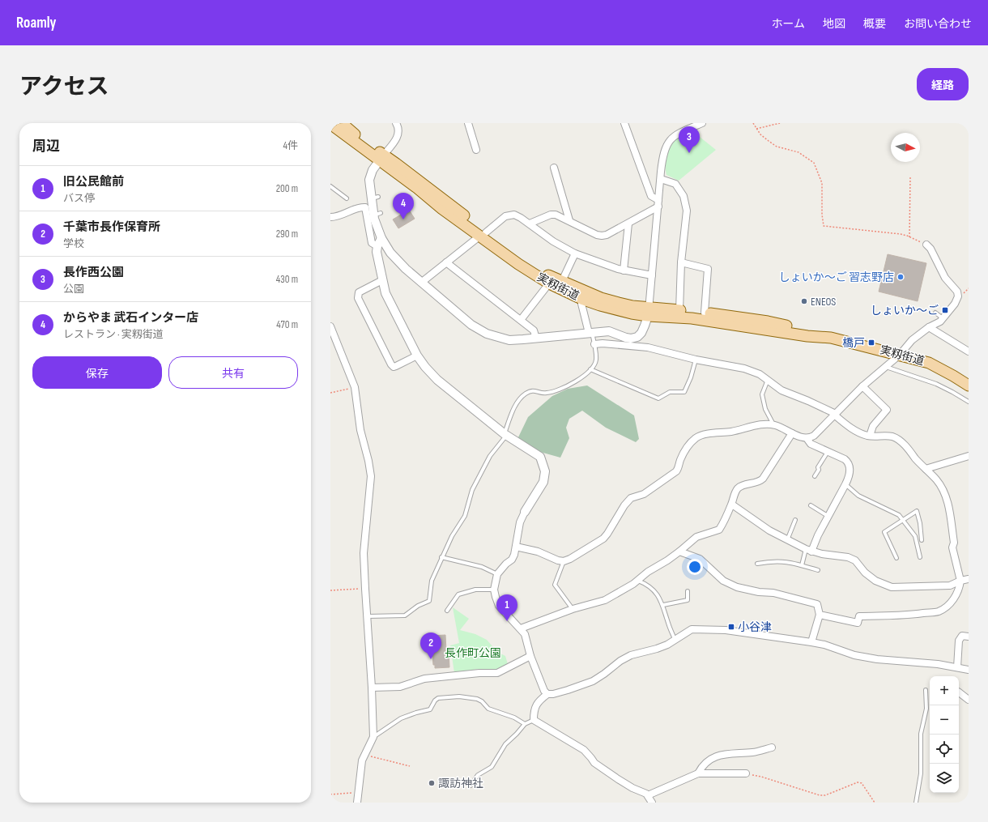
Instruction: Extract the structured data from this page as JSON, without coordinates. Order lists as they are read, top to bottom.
{
  "streets": {
    "main road": ["実籾街道"]
  },
  "parks": ["長作町公園"],
  "places": {
    "other": ["しょいか～ご 習志野店", "ENEOS", "諏訪神社"],
    "transit": ["しょいか〜ご", "橋戸", "小谷津"]
  },
  "north": "right",
  "page": {
    "header": "Roamly",
    "nav": [
      "ホーム",
      "地図",
      "概要",
      "お問い合わせ"
    ],
    "title": "アクセス",
    "buttons": [
      "経路",
      ["保存", "共有"]
    ],
    "heading": ["周辺", "4件"],
    "pins": [
      "3",
      "4",
      "1",
      "2"
    ],
    "list": [
      {
        "mark": "1",
        "name": "旧公民館前",
        "note": "バス停",
        "value": "200 m"
      },
      {
        "mark": "2",
        "name": "千葉市長作保育所",
        "note": "学校",
        "value": "290 m"
      },
      {
        "mark": "3",
        "name": "長作西公園",
        "note": "公園",
        "value": "430 m"
      },
      {
        "mark": "4",
        "name": "からやま 武石インター店",
        "note": "レストラン · 実籾街道",
        "value": "470 m"
      }
    ],
    "map_buttons": ["+", "−"]
  }
}
